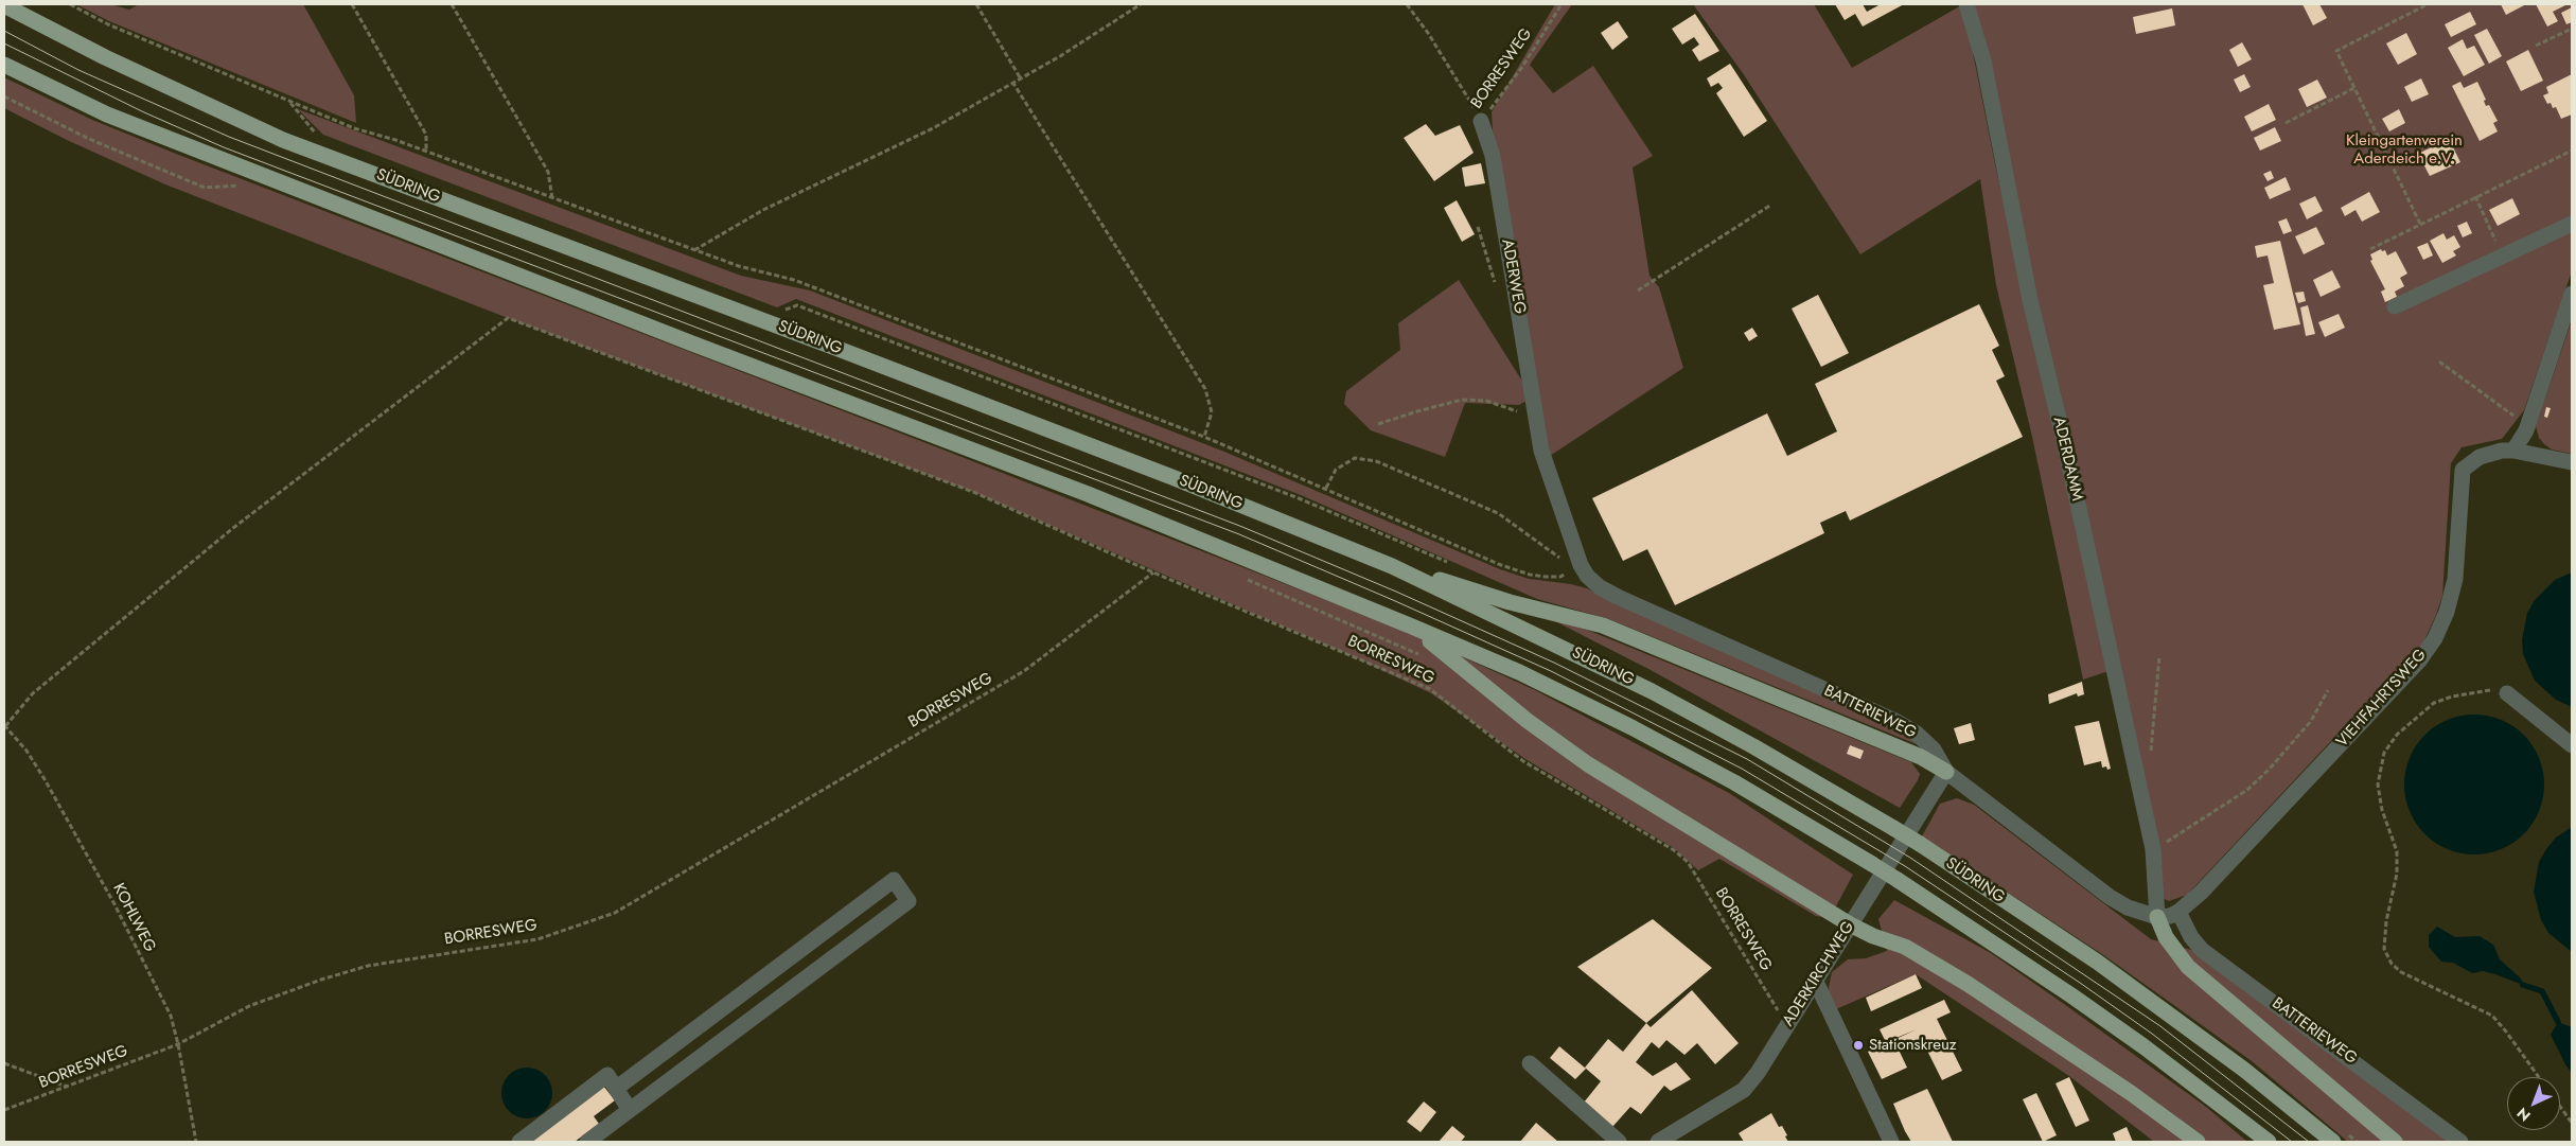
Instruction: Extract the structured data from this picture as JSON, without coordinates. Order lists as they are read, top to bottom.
{
  "streets": {
    "main road": ["SÜDRING"],
    "street": [
      "ADERWEG",
      "ADERDAMM",
      "VIEHFAHRTSWEG",
      "BATTERIEWEG",
      "ADERKIRCHWEG"
    ],
    "path": ["BORRESWEG", "KOHLWEG"]
  },
  "crossings": [
    ["BORRESWEG", "ADERWEG"],
    ["BORRESWEG", "KOHLWEG"],
    ["BORRESWEG", "ADERKIRCHWEG"],
    ["ADERWEG", "BATTERIEWEG"],
    ["ADERDAMM", "VIEHFAHRTSWEG"],
    ["ADERDAMM", "BATTERIEWEG"],
    ["VIEHFAHRTSWEG", "BATTERIEWEG"],
    ["BATTERIEWEG", "ADERKIRCHWEG"]
  ],
  "parks": ["Kleingartenverein Aderdeich e.V."],
  "places": ["Stationskreuz"],
  "north": "bottom left"
}
